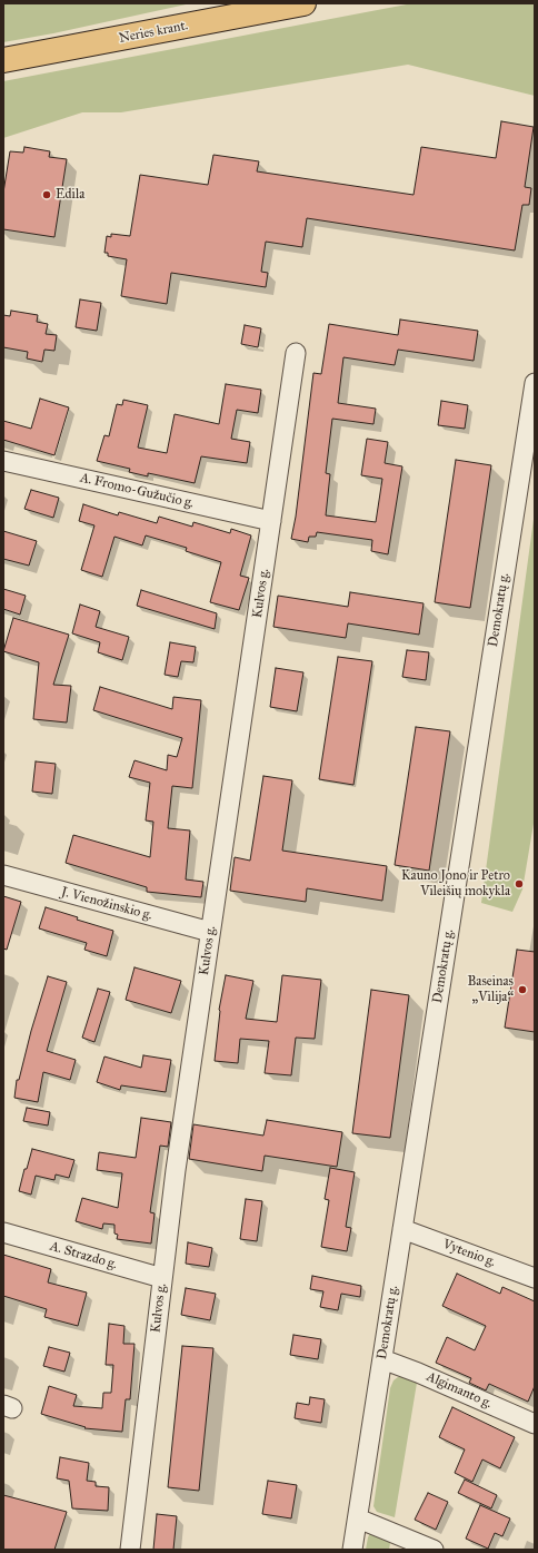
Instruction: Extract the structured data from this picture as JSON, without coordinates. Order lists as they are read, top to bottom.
{
  "streets": {
    "main road": ["Neries krant."],
    "street": [
      "A. Fromo-Gužučio g.",
      "Kulvos g.",
      "Demokratų g.",
      "J. Vienožinskio g.",
      "Vytenio g.",
      "A. Strazdo g.",
      "Algimanto g."
    ]
  },
  "crossings": [
    ["A. Fromo-Gužučio g.", "Kulvos g."],
    ["Kulvos g.", "J. Vienožinskio g."],
    ["Kulvos g.", "A. Strazdo g."],
    ["Demokratų g.", "Vytenio g."],
    ["Demokratų g.", "Algimanto g."]
  ],
  "places": ["Edila", "Kauno Jono ir Petro Vileišių mokykla", "Baseinas „Vilija“"]
}
